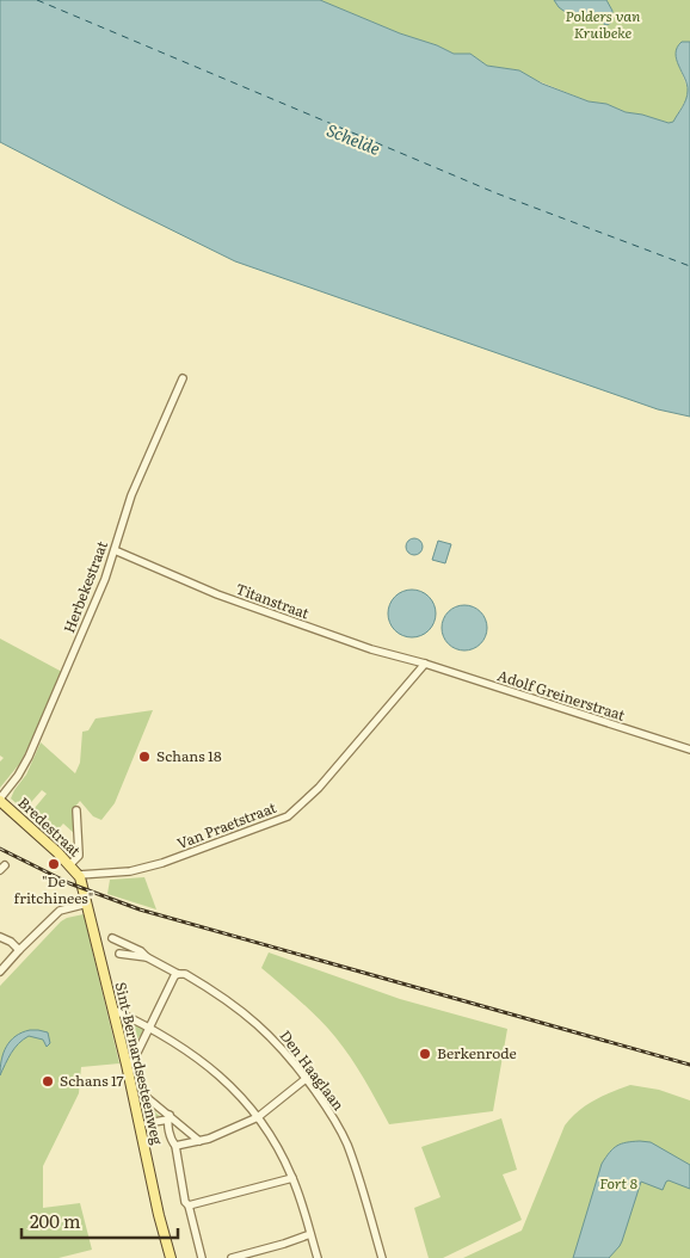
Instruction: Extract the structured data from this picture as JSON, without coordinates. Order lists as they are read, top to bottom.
{
  "streets": {
    "main road": ["Bredestraat", "Sint-Bernardsesteenweg"],
    "street": [
      "Herbekestraat",
      "Titanstraat",
      "Adolf Greinerstraat",
      "Van Praetstraat",
      "Den Haaglaan"
    ]
  },
  "crossings": [
    ["Herbekestraat", "Titanstraat"],
    ["Herbekestraat", "Bredestraat"],
    ["Titanstraat", "Adolf Greinerstraat"],
    ["Titanstraat", "Van Praetstraat"],
    ["Adolf Greinerstraat", "Van Praetstraat"],
    ["Van Praetstraat", "Bredestraat"],
    ["Van Praetstraat", "Sint-Bernardsesteenweg"],
    ["Bredestraat", "Sint-Bernardsesteenweg"]
  ],
  "water": ["Schelde"],
  "parks": ["Polders van Kruibeke", "Fort 8"],
  "places": [
    "Schans 18",
    "\"De fritchinees\"",
    "Berkenrode",
    "Schans 17"
  ],
  "scale_bar": "200 m"
}
